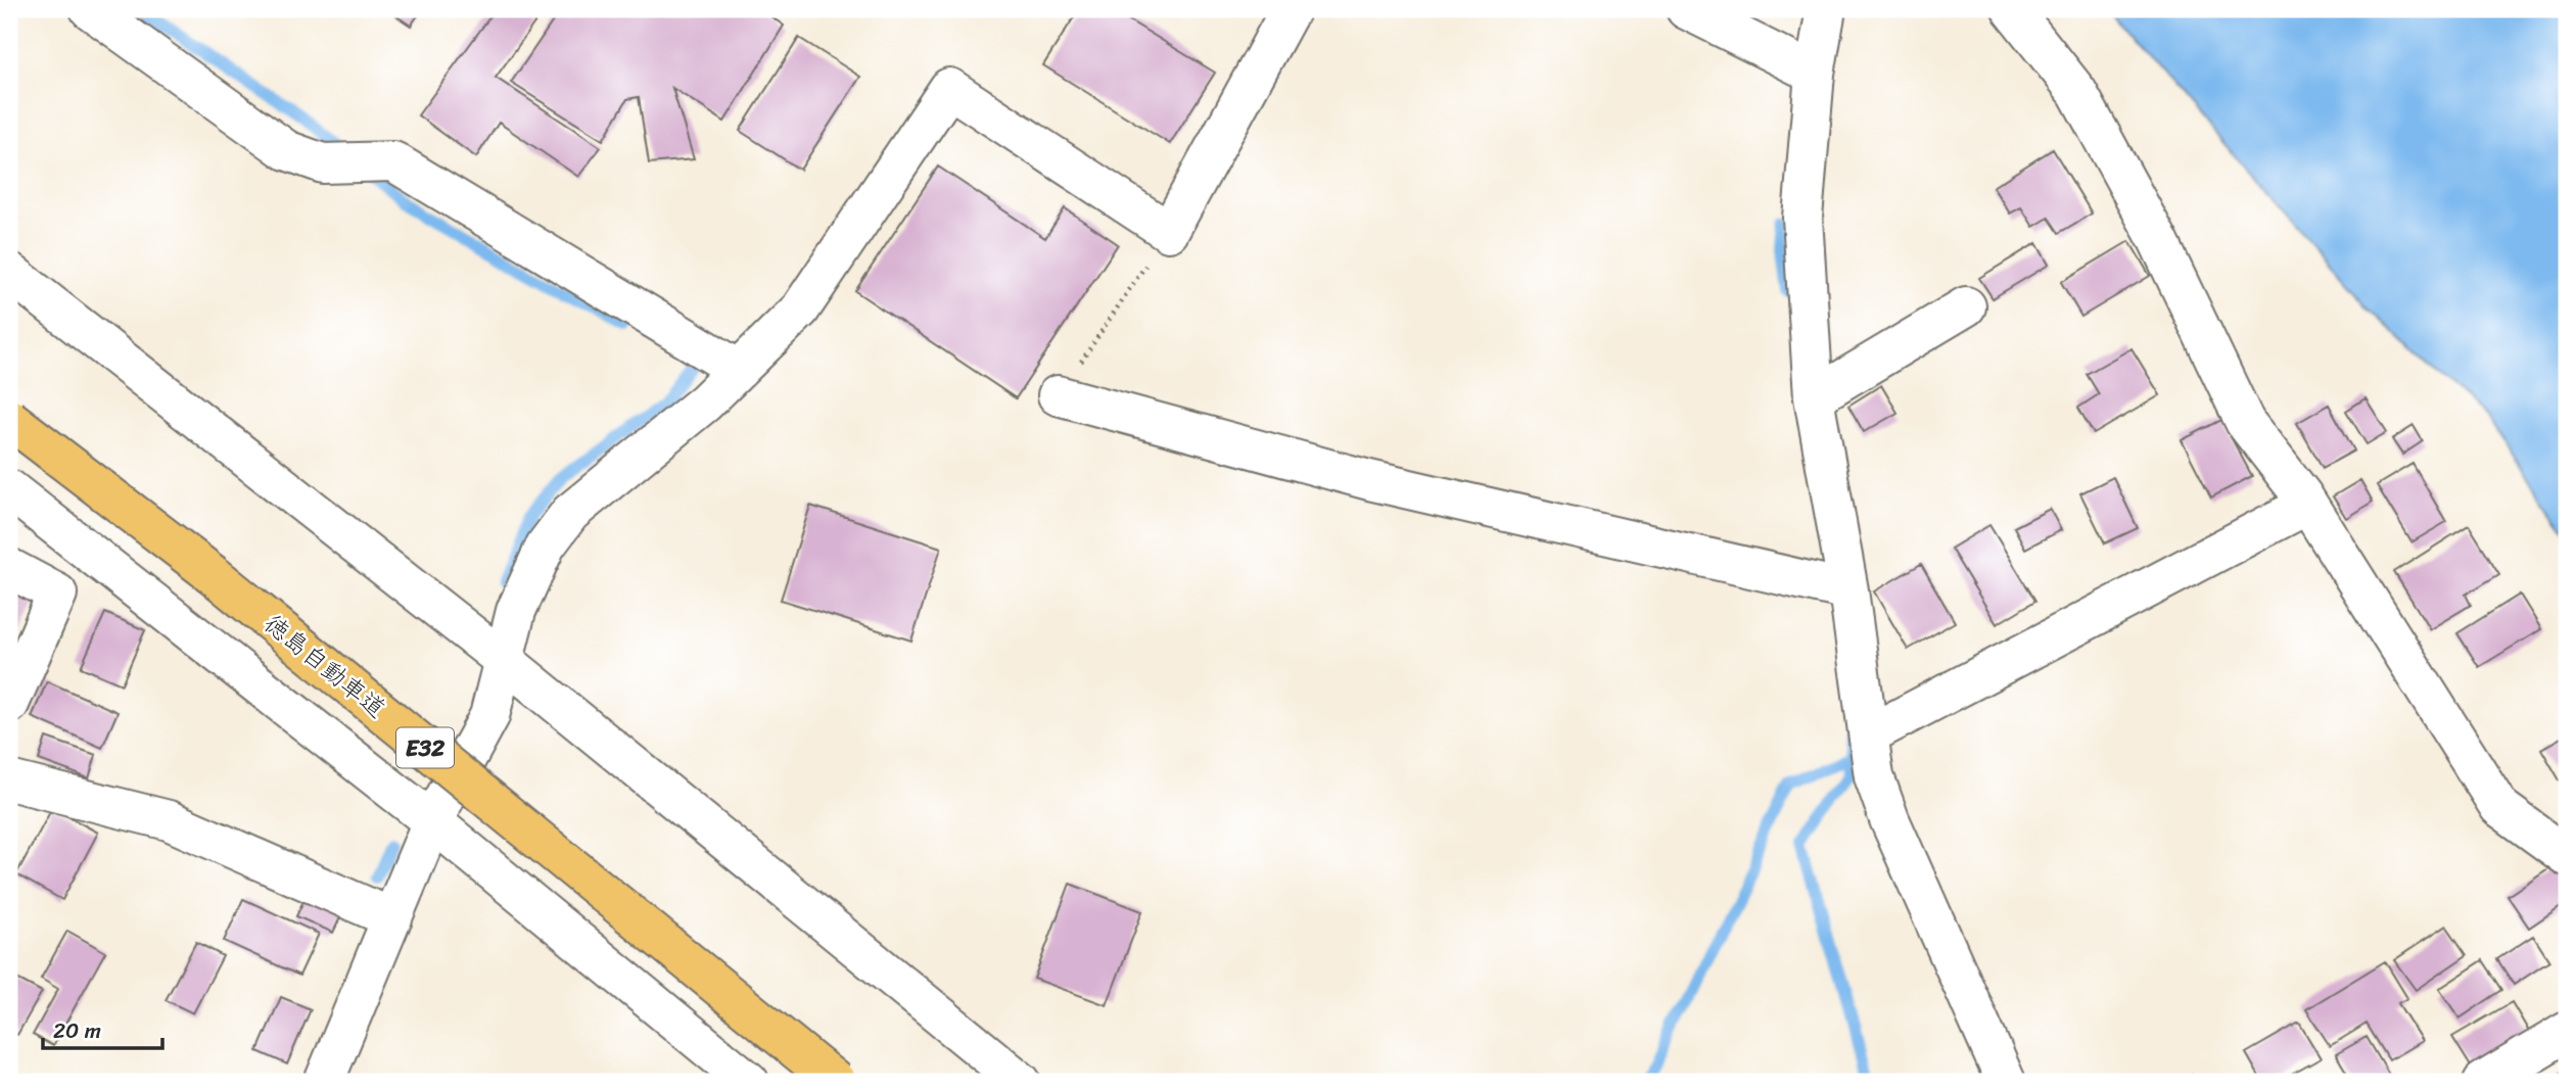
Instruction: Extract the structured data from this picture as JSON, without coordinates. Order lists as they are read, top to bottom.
{
  "streets": {
    "highway": ["徳島自動車道", "E32"]
  },
  "scale_bar": "20 m"
}
